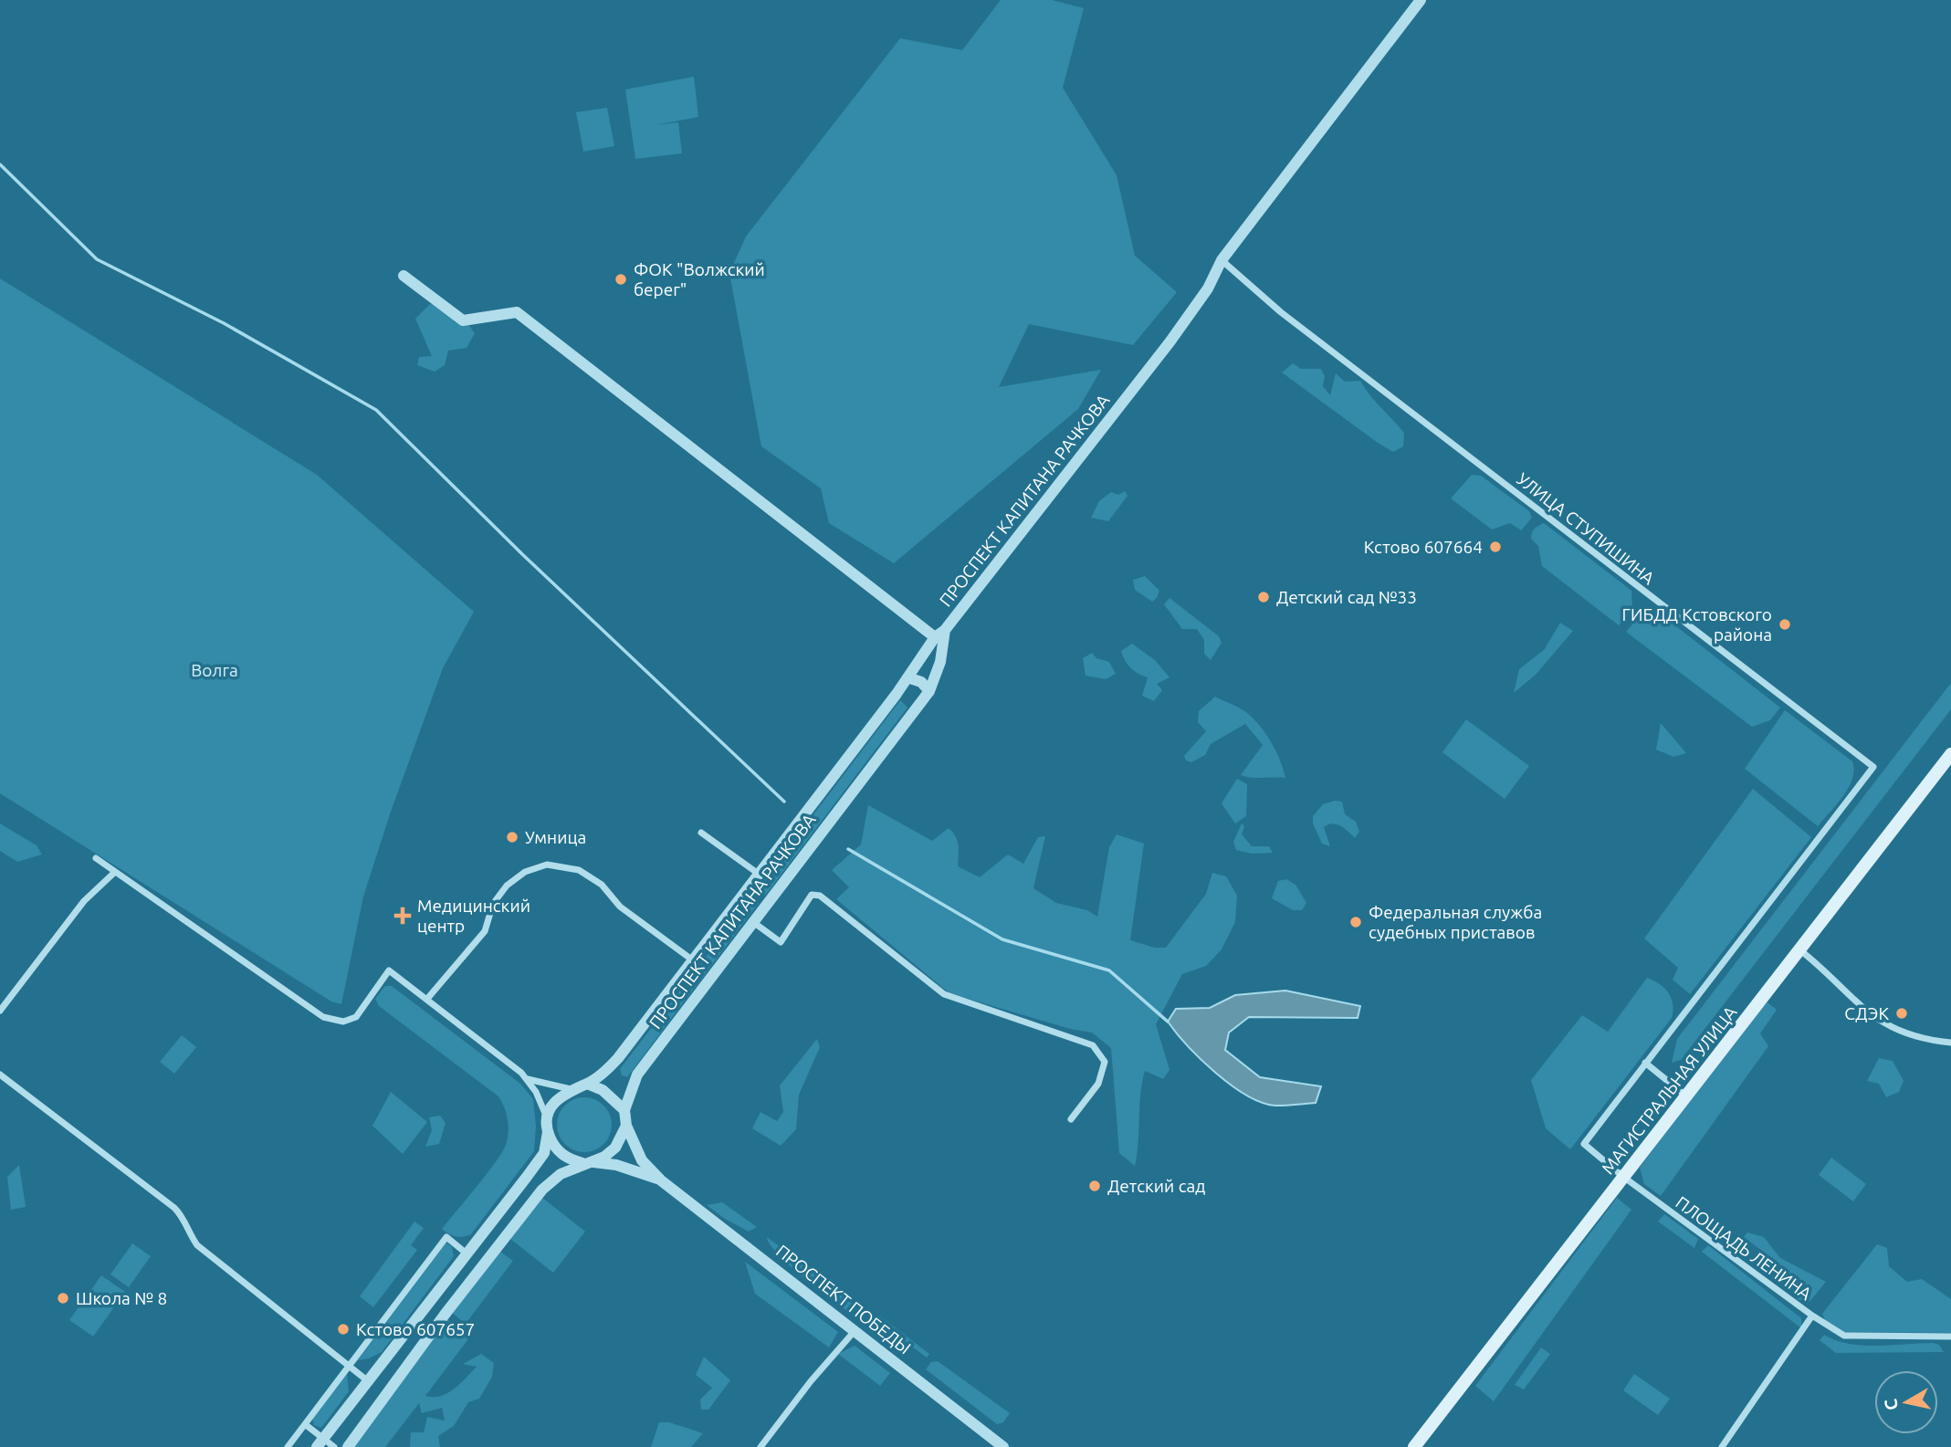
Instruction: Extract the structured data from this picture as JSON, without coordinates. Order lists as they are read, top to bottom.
{
  "streets": {
    "main road": ["МАГИСТРАЛЬНАЯ УЛИЦА"],
    "street": [
      "ПРОСПЕКТ КАПИТАНА РАЧКОВА",
      "УЛИЦА СТУПИШИНА",
      "ПЛОЩАДЬ ЛЕНИНА",
      "ПРОСПЕКТ ПОБЕДЫ"
    ]
  },
  "crossings": [
    ["ПРОСПЕКТ КАПИТАНА РАЧКОВА", "УЛИЦА СТУПИШИНА"],
    ["УЛИЦА СТУПИШИНА", "ПЛОЩАДЬ ЛЕНИНА"],
    ["МАГИСТРАЛЬНАЯ УЛИЦА", "ПЛОЩАДЬ ЛЕНИНА"]
  ],
  "parks": ["Волга"],
  "places": {
    "other": [
      "ФОК \"Волжский берег\"",
      "Кстово 607664",
      "Детский сад №33",
      "ГИБДД Кстовского района",
      "Умница",
      "Федеральная служба судебных приставов",
      "СДЭК",
      "Детский сад",
      "Школа № 8",
      "Кстово 607657"
    ],
    "health": ["Медицинский центр"]
  },
  "north": "left"
}
